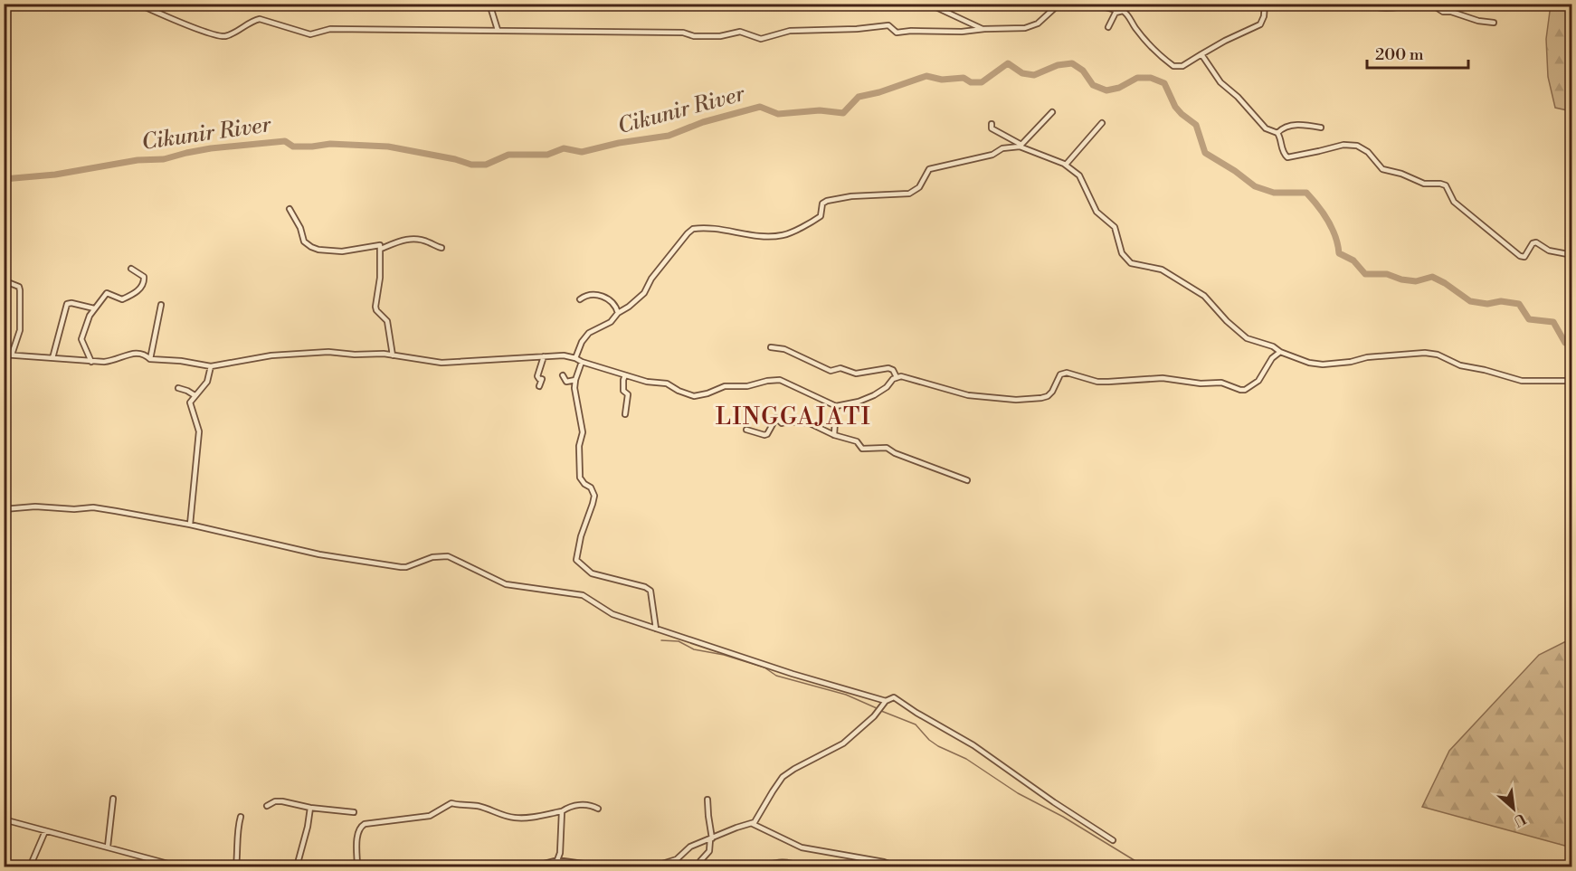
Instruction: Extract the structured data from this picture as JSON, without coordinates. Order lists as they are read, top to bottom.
{
  "districts": ["LINGGAJATI"],
  "water": ["Cikunir River"],
  "scale_bar": "200 m",
  "north": "bottom right"
}
